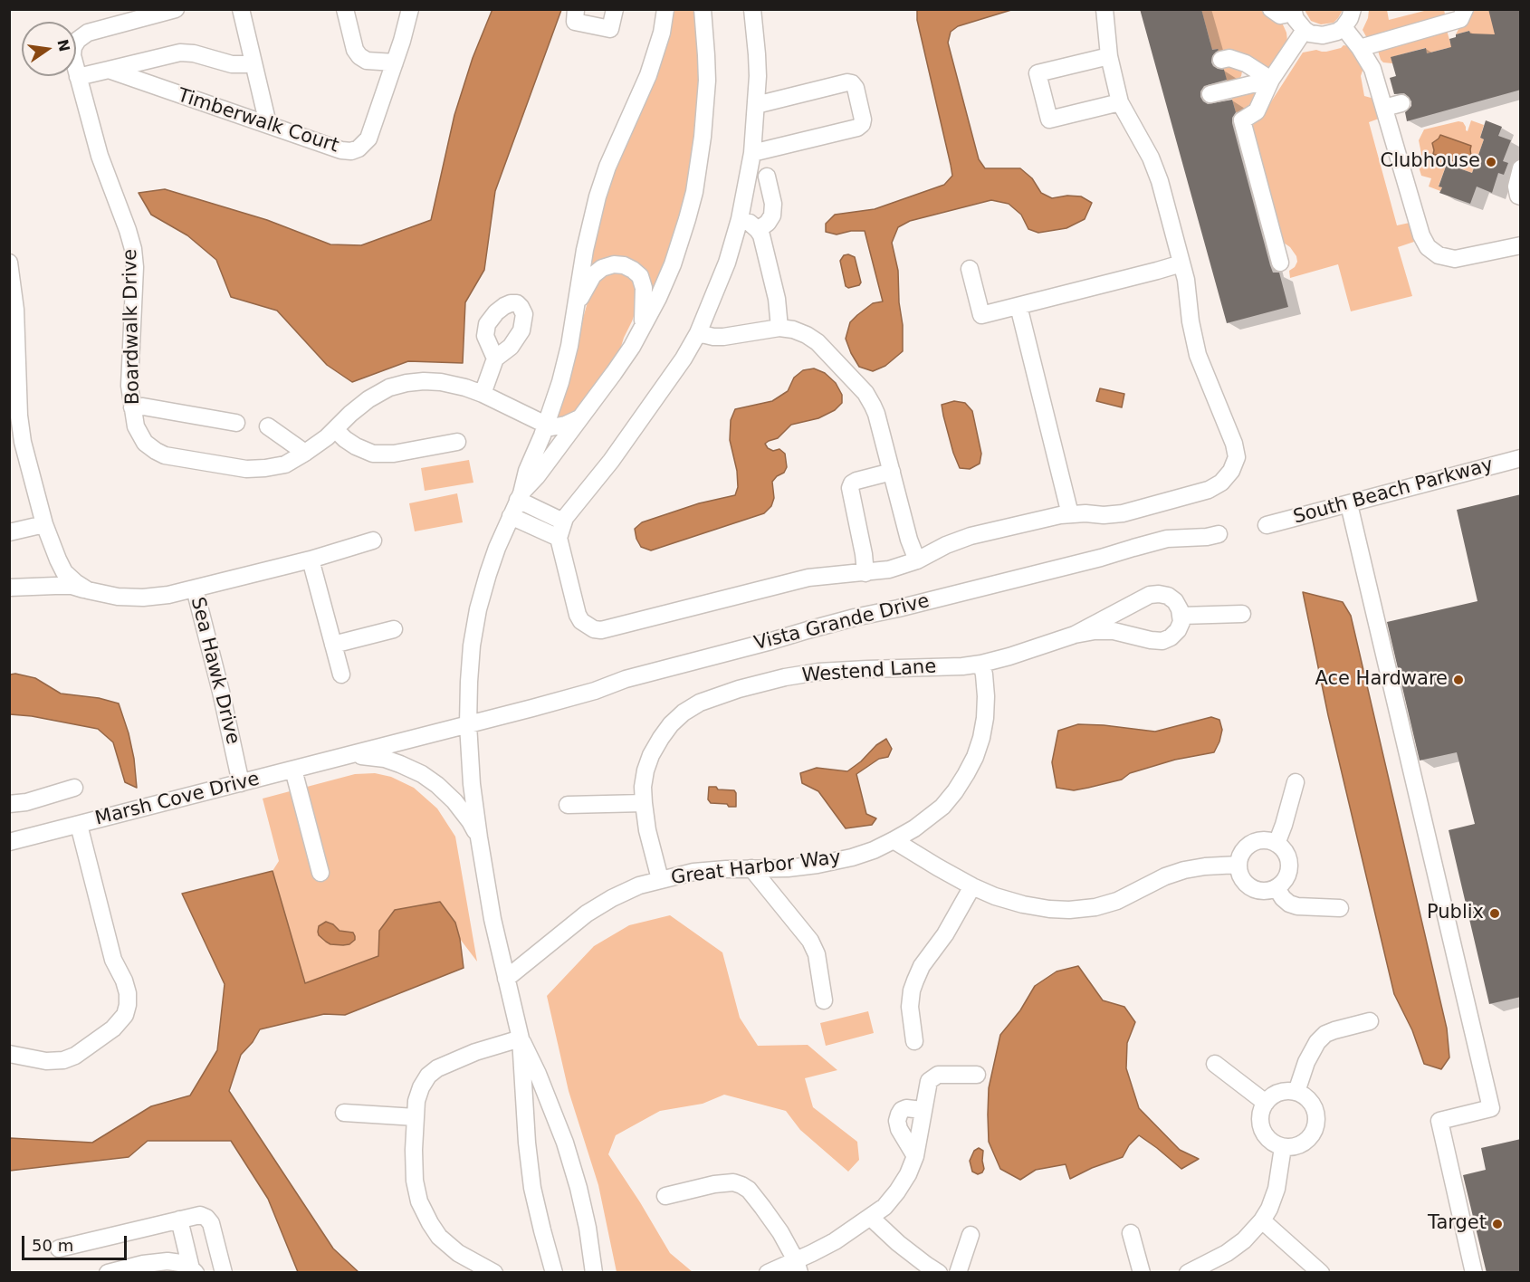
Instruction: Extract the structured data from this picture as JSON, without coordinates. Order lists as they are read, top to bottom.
{
  "streets": {
    "street": [
      "Timberwalk Court",
      "Boardwalk Drive",
      "South Beach Parkway",
      "Vista Grande Drive",
      "Sea Hawk Drive",
      "Westend Lane",
      "Marsh Cove Drive",
      "Great Harbor Way"
    ]
  },
  "crossings": [
    ["Vista Grande Drive", "Marsh Cove Drive"],
    ["Sea Hawk Drive", "Marsh Cove Drive"],
    ["Westend Lane", "Great Harbor Way"]
  ],
  "places": [
    "Clubhouse",
    "Ace Hardware",
    "Publix",
    "Target"
  ],
  "scale_bar": "50 m",
  "north": "right"
}
